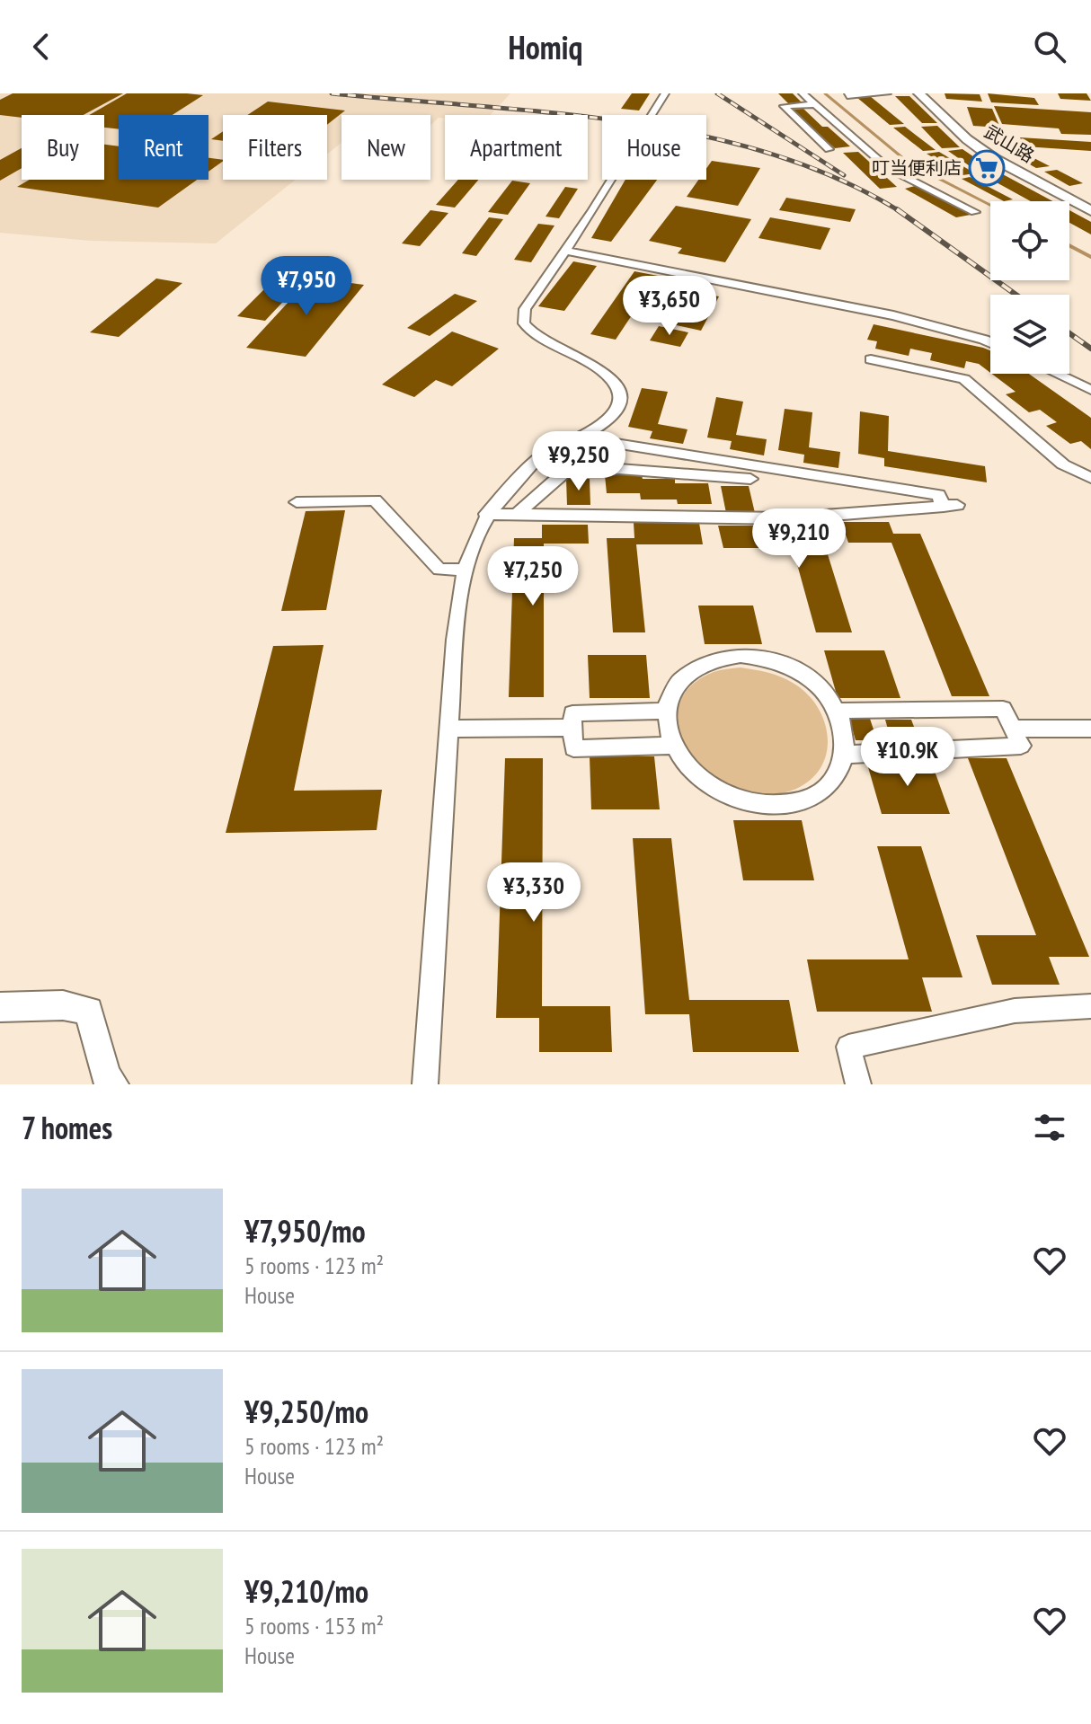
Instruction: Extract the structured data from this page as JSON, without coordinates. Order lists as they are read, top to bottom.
{
  "streets": {
    "main road": ["武山路"]
  },
  "places": {
    "supermarket": ["叮当便利店"]
  },
  "page": {
    "header": "Homiq",
    "chip": [
      "Buy",
      "Rent",
      "Filters",
      "New",
      "Apartment",
      "House"
    ],
    "price": [
      "¥7,950",
      "¥3,650",
      "¥9,250",
      "¥9,210",
      "¥7,250",
      "¥10.9K",
      "¥3,330"
    ],
    "heading": "7 homes",
    "list": [
      {
        "name": "¥7,950/mo",
        "note": "5 rooms · 123 m² · House"
      },
      {
        "name": "¥9,250/mo",
        "note": "5 rooms · 123 m² · House"
      },
      {
        "name": "¥9,210/mo",
        "note": "5 rooms · 153 m² · House"
      }
    ]
  }
}
